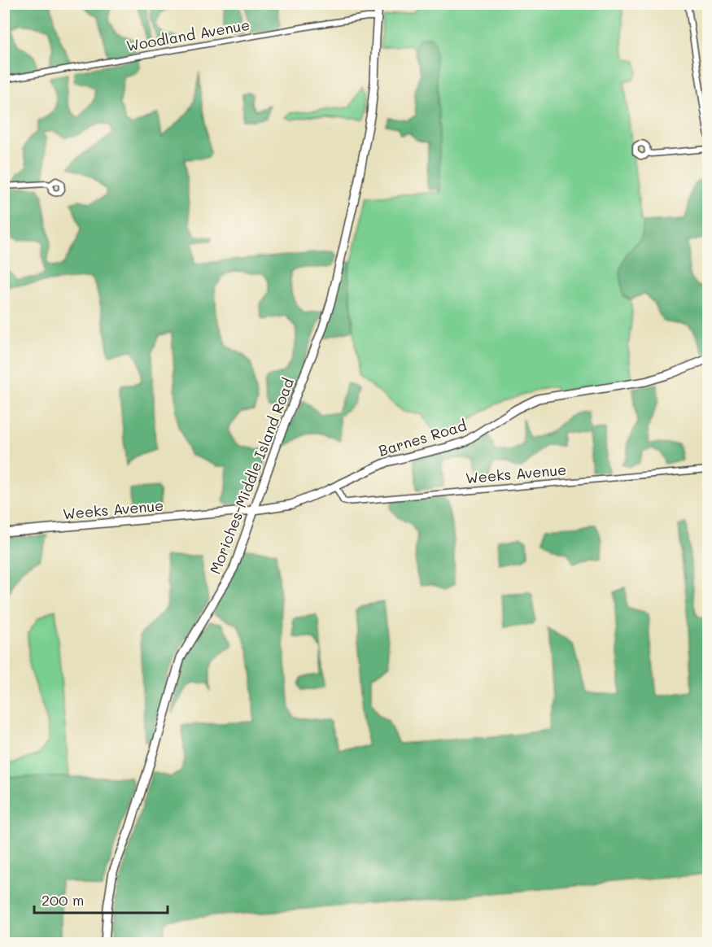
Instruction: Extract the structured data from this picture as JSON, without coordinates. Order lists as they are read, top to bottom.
{
  "streets": {
    "main road": ["Barnes Road", "Weeks Avenue", "Moriches-Middle Island Road"],
    "street": ["Woodland Avenue"]
  },
  "crossings": [
    ["Woodland Avenue", "Moriches-Middle Island Road"],
    ["Barnes Road", "Weeks Avenue"],
    ["Barnes Road", "Moriches-Middle Island Road"],
    ["Weeks Avenue", "Moriches-Middle Island Road"]
  ],
  "scale_bar": "200 m"
}
